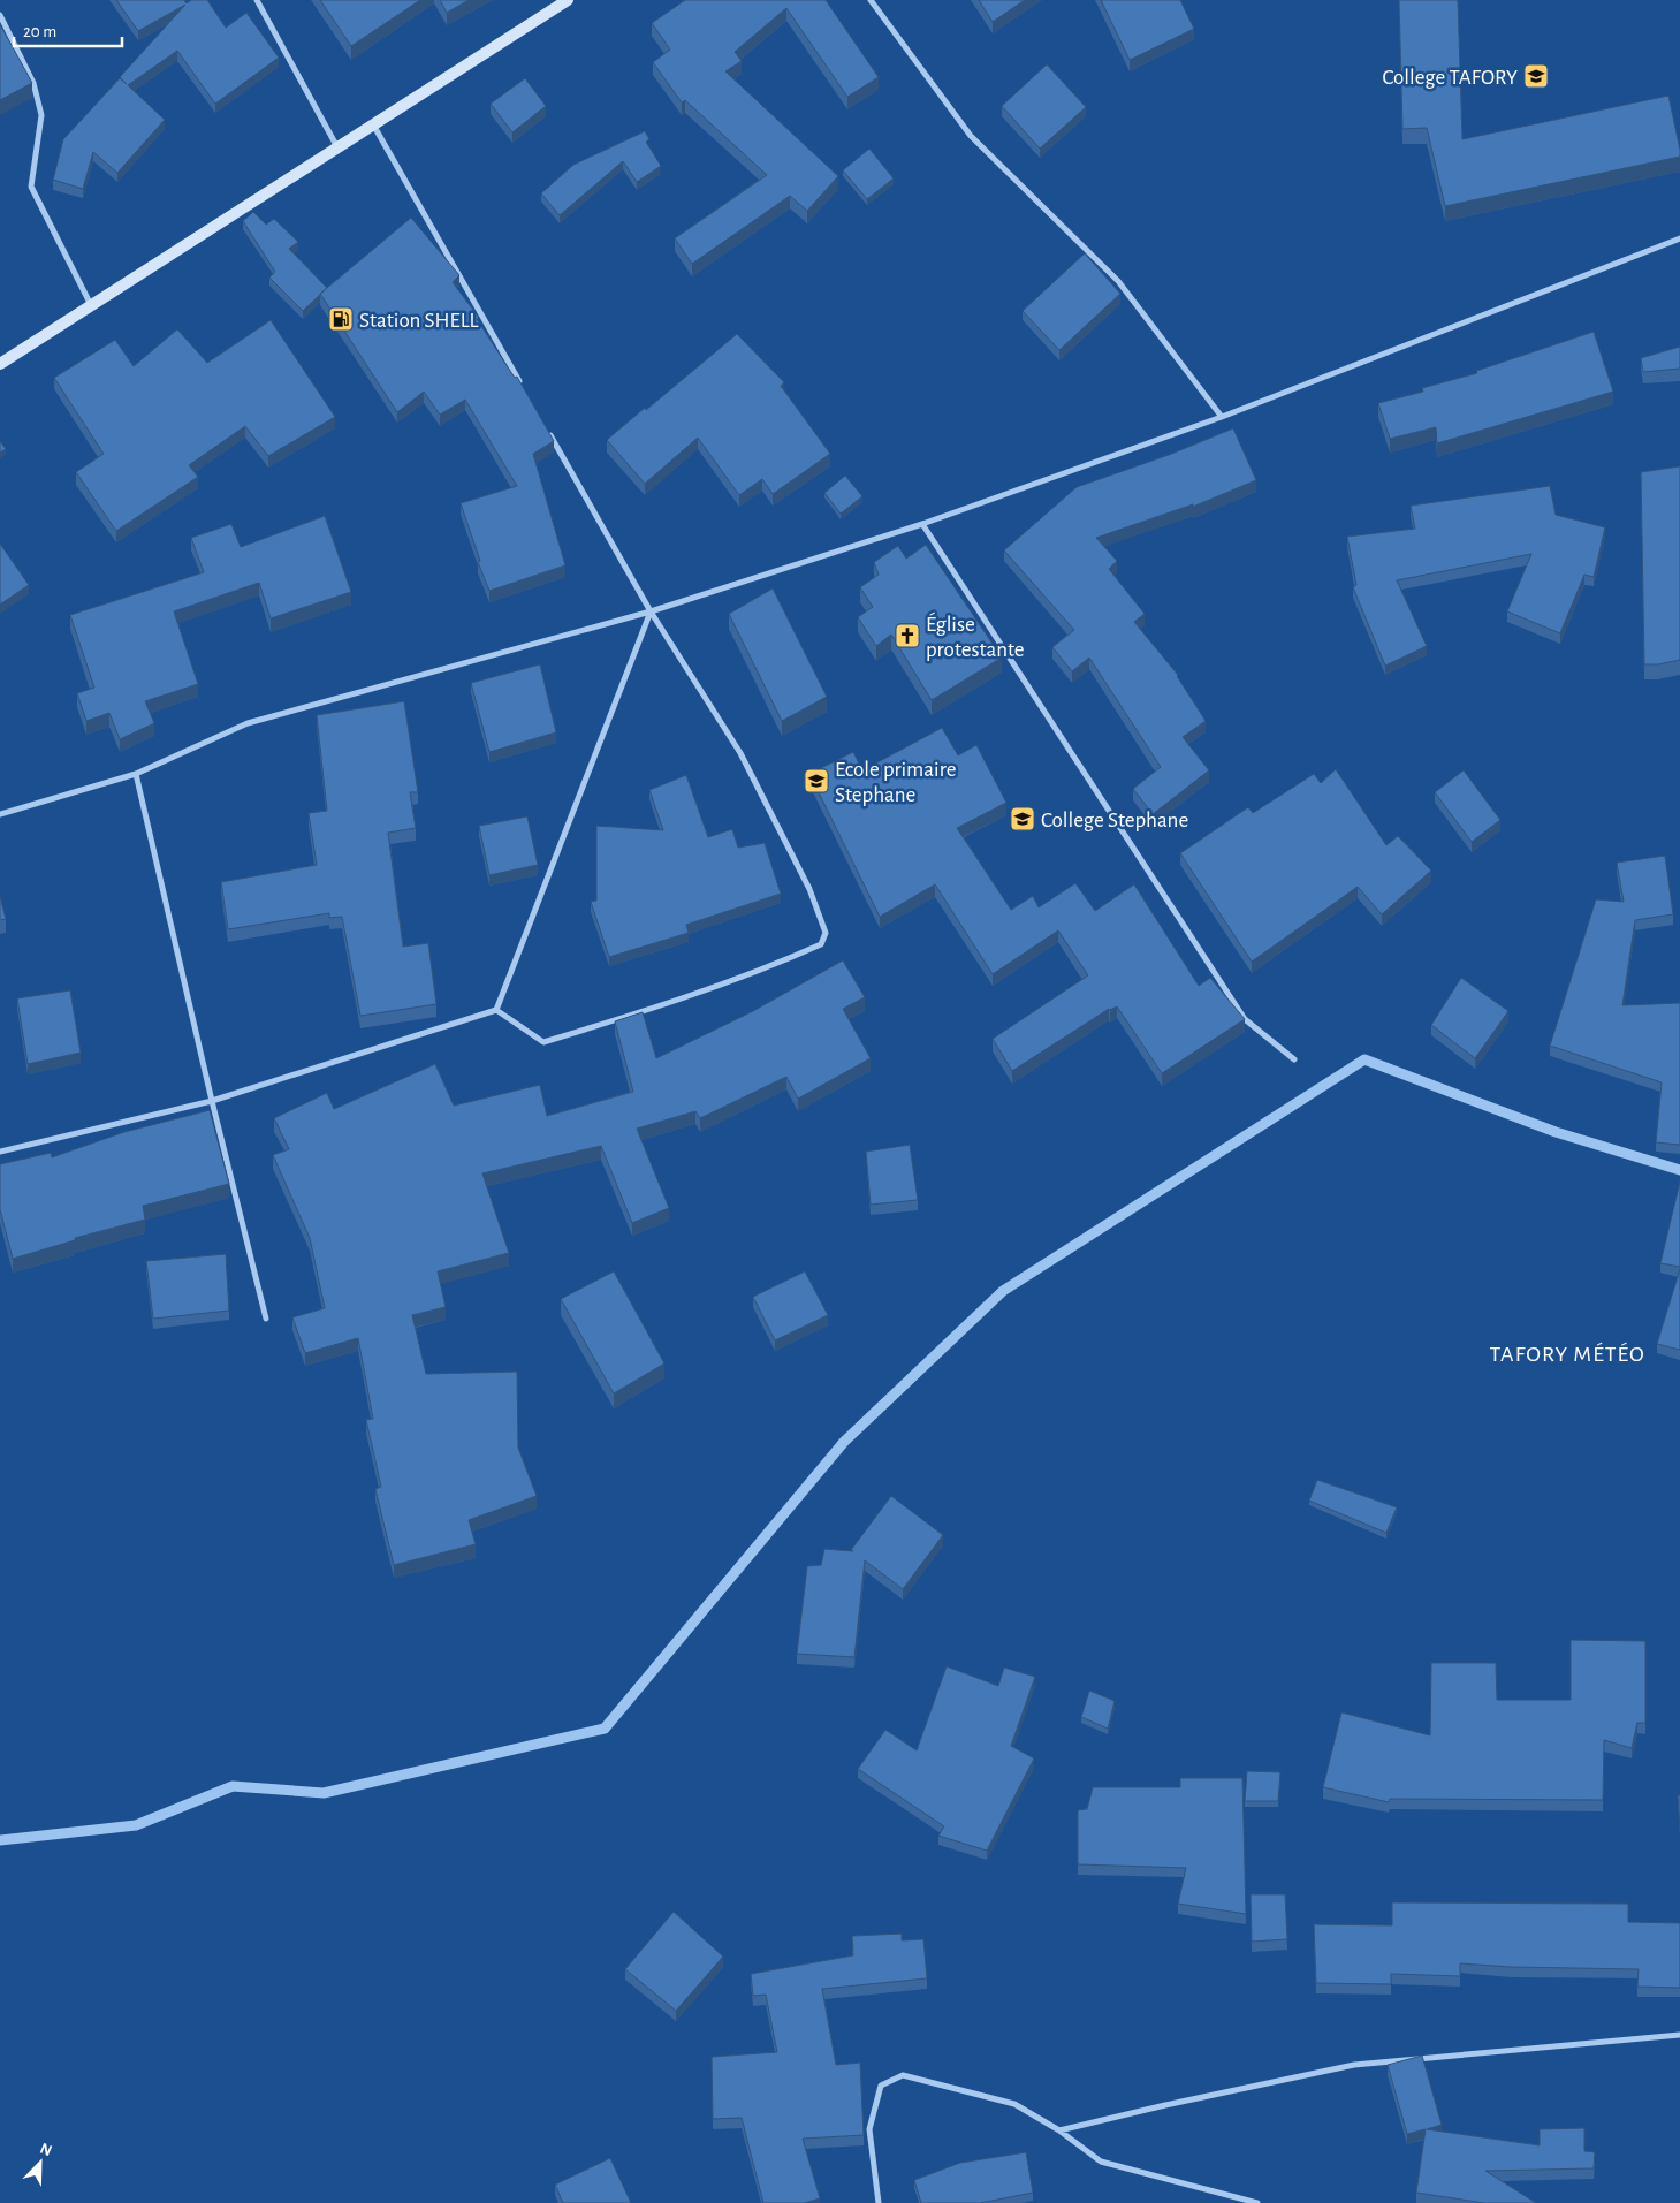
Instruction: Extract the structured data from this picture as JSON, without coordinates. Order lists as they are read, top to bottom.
{
  "districts": ["TAFORY MÉTÉO"],
  "places": {
    "school or university": ["College TAFORY", "Ecole primaire Stephane", "College Stephane"],
    "fuel station": ["Station SHELL"],
    "church": ["Église protestante"]
  },
  "scale_bar": "20 m",
  "north": "top right"
}
